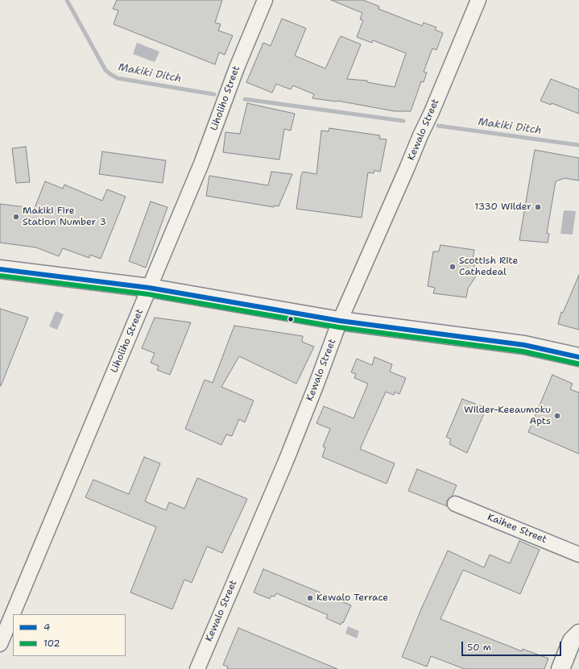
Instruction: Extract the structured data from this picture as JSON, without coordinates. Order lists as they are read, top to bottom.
{
  "streets": {
    "street": ["Liholiho Street", "Kewalo Street", "Kaihee Street"]
  },
  "water": ["Makiki Ditch"],
  "places": [
    "1330 Wilder",
    "Makiki Fire Station Number 3",
    "Scottish Rite Cathedeal",
    "Wilder-Keeaumoku Apts",
    "Kewalo Terrace"
  ],
  "lines": ["transit line 4", "transit line 102"],
  "legend": ["4", "102"],
  "scale_bar": "50 m"
}
